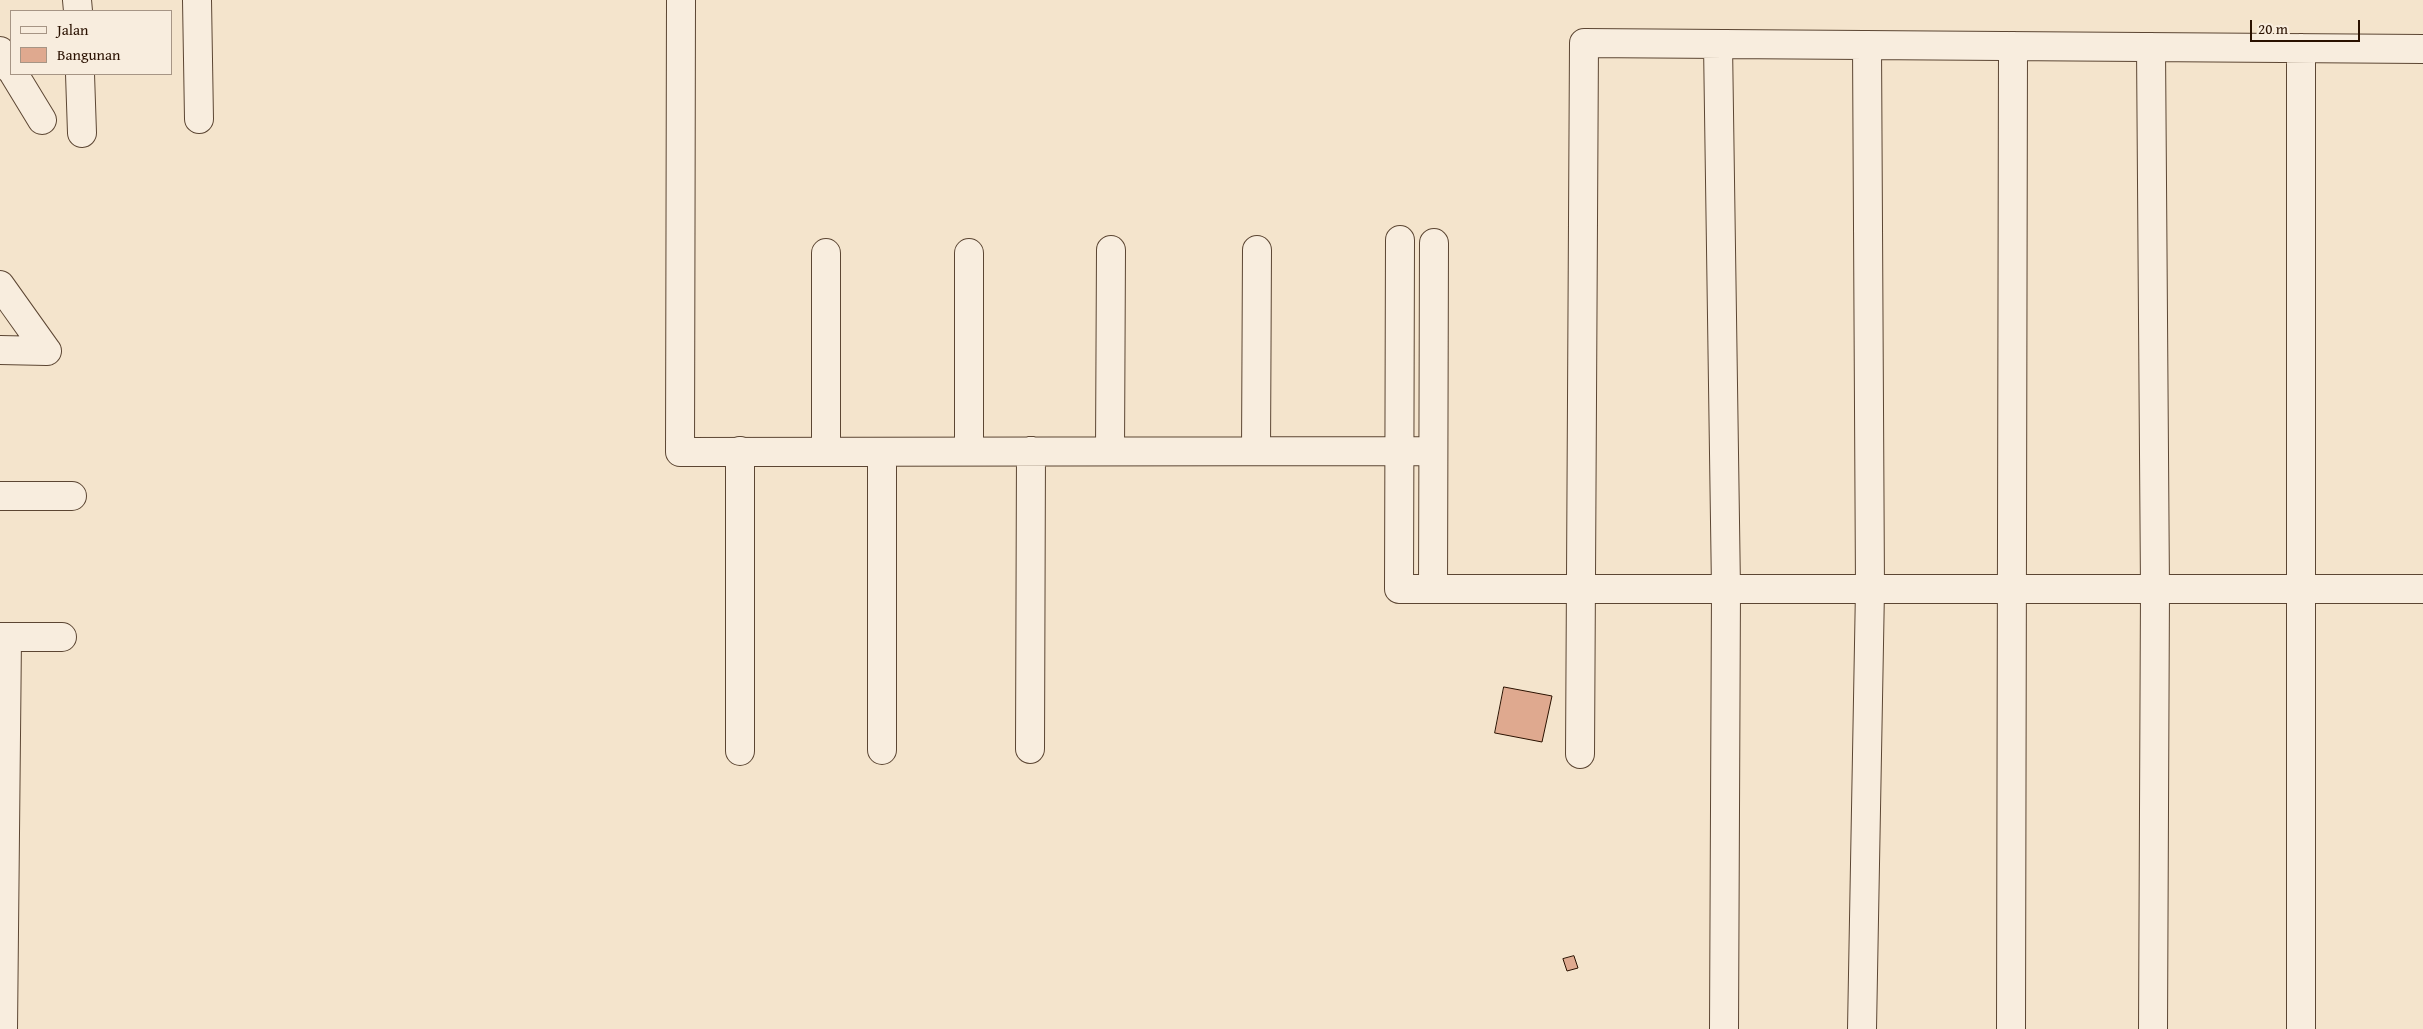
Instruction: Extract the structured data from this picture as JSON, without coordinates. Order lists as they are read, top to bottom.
{
  "legend": ["Jalan", "Bangunan"],
  "scale_bar": "20 m"
}
